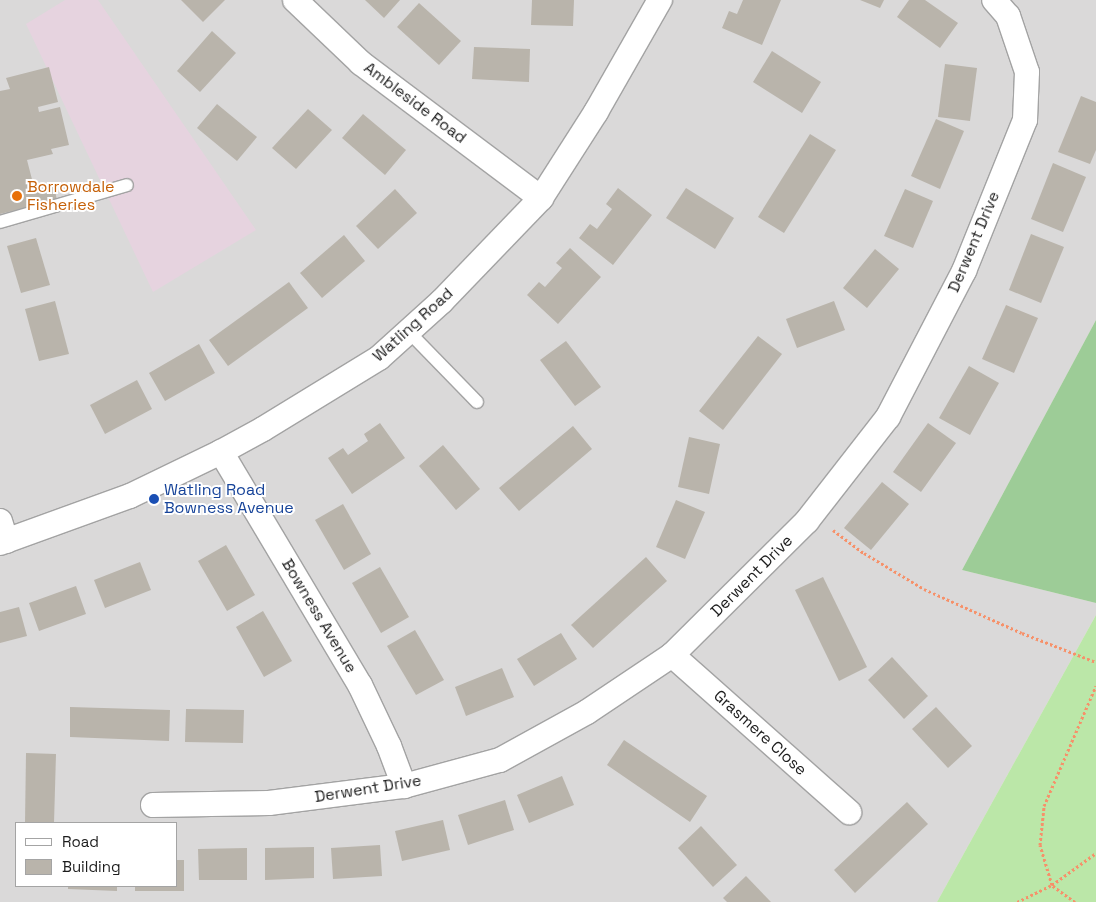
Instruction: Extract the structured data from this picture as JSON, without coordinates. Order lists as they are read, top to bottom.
{
  "streets": {
    "street": [
      "Ambleside Road",
      "Derwent Drive",
      "Watling Road",
      "Bowness Avenue",
      "Grasmere Close"
    ]
  },
  "crossings": [
    ["Ambleside Road", "Watling Road"],
    ["Derwent Drive", "Bowness Avenue"],
    ["Derwent Drive", "Grasmere Close"],
    ["Watling Road", "Bowness Avenue"]
  ],
  "places": ["Borrowdale Fisheries", "Watling Road Bowness Avenue"],
  "legend": ["Road", "Building"]
}
